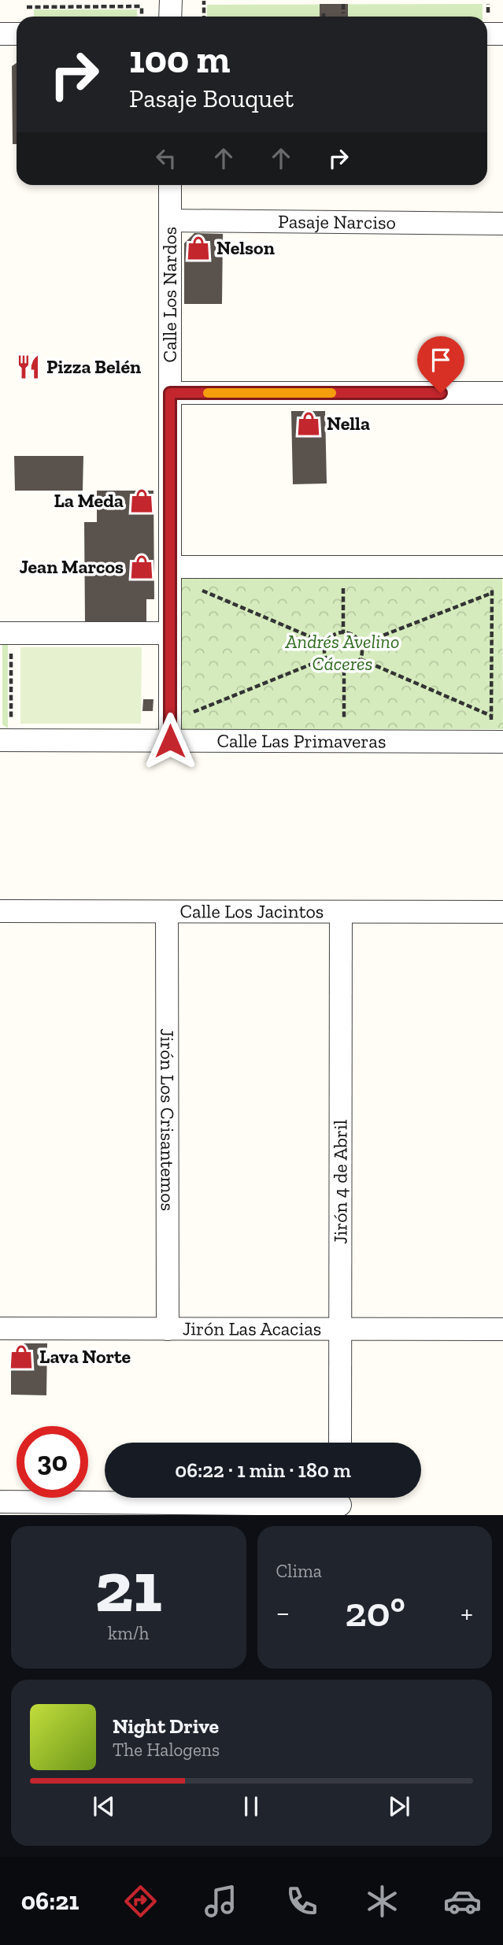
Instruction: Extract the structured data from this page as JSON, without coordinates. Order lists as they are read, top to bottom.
{
  "streets": {
    "street": [
      "Pasaje Narciso",
      "Calle Los Nardos",
      "Calle Las Primaveras",
      "Calle Los Jacintos",
      "Jirón Los Crisantemos",
      "Jirón 4 de Abril",
      "Jirón Las Acacias"
    ]
  },
  "crossings": [
    ["Pasaje Narciso", "Calle Los Nardos"],
    ["Calle Los Nardos", "Calle Las Primaveras"],
    ["Calle Los Jacintos", "Jirón Los Crisantemos"],
    ["Calle Los Jacintos", "Jirón 4 de Abril"],
    ["Jirón Los Crisantemos", "Jirón Las Acacias"],
    ["Jirón 4 de Abril", "Jirón Las Acacias"]
  ],
  "parks": ["Andrés Avelino Cáceres"],
  "places": {
    "shop": [
      "Nelson",
      "Nella",
      "La Meda",
      "Jean Marcos",
      "Lava Norte"
    ],
    "restaurant": ["Pizza Belén"]
  },
  "page": {
    "turn": ["100 m", "Pasaje Bouquet"],
    "limit": "30",
    "trip": "06:22 · 1 min · 180 m",
    "tile": [
      ["21", "km/h"],
      "Clima"
    ],
    "heat": ["−", "20°", "+"],
    "song": ["Night Drive", "The Halogens"],
    "tabs": "06:21"
  }
}
